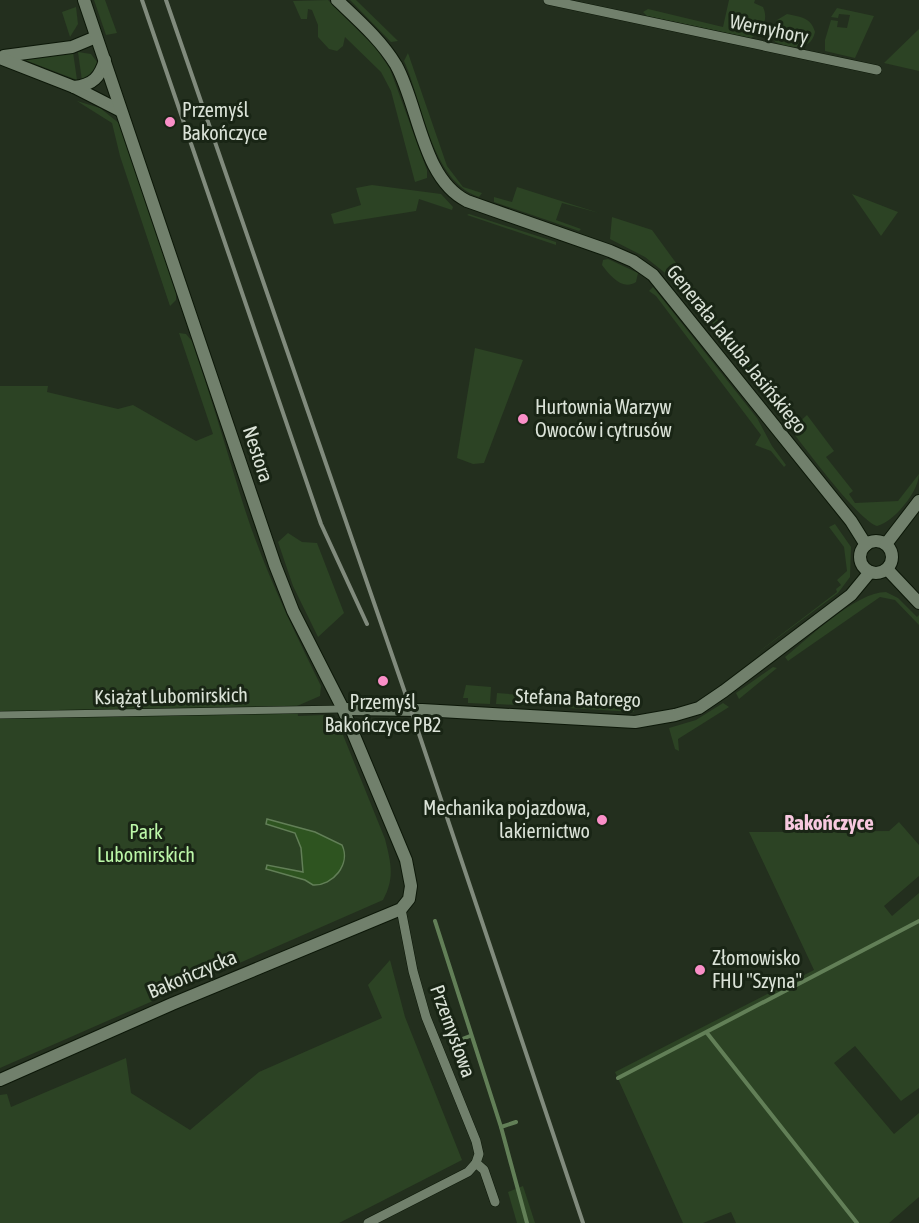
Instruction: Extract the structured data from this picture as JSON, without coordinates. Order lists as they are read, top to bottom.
{
  "streets": {
    "street": [
      "Wernyhory",
      "Generała Jakuba Jasińskiego",
      "Nestora",
      "Książąt Lubomirskich",
      "Stefana Batorego",
      "Bakończycka",
      "Przemysłowa"
    ]
  },
  "crossings": [
    ["Generała Jakuba Jasińskiego", "Stefana Batorego"],
    ["Nestora", "Książąt Lubomirskich"],
    ["Nestora", "Stefana Batorego"],
    ["Nestora", "Bakończycka"],
    ["Nestora", "Przemysłowa"],
    ["Książąt Lubomirskich", "Stefana Batorego"],
    ["Bakończycka", "Przemysłowa"]
  ],
  "districts": ["Bakończyce"],
  "parks": ["Park Lubomirskich"],
  "places": [
    "Przemyśl Bakończyce",
    "Hurtownia Warzyw Owoców i cytrusów",
    "Przemyśl Bakończyce PB2",
    "Mechanika pojazdowa, lakiernictwo",
    "Złomowisko FHU \"Szyna\""
  ]
}
